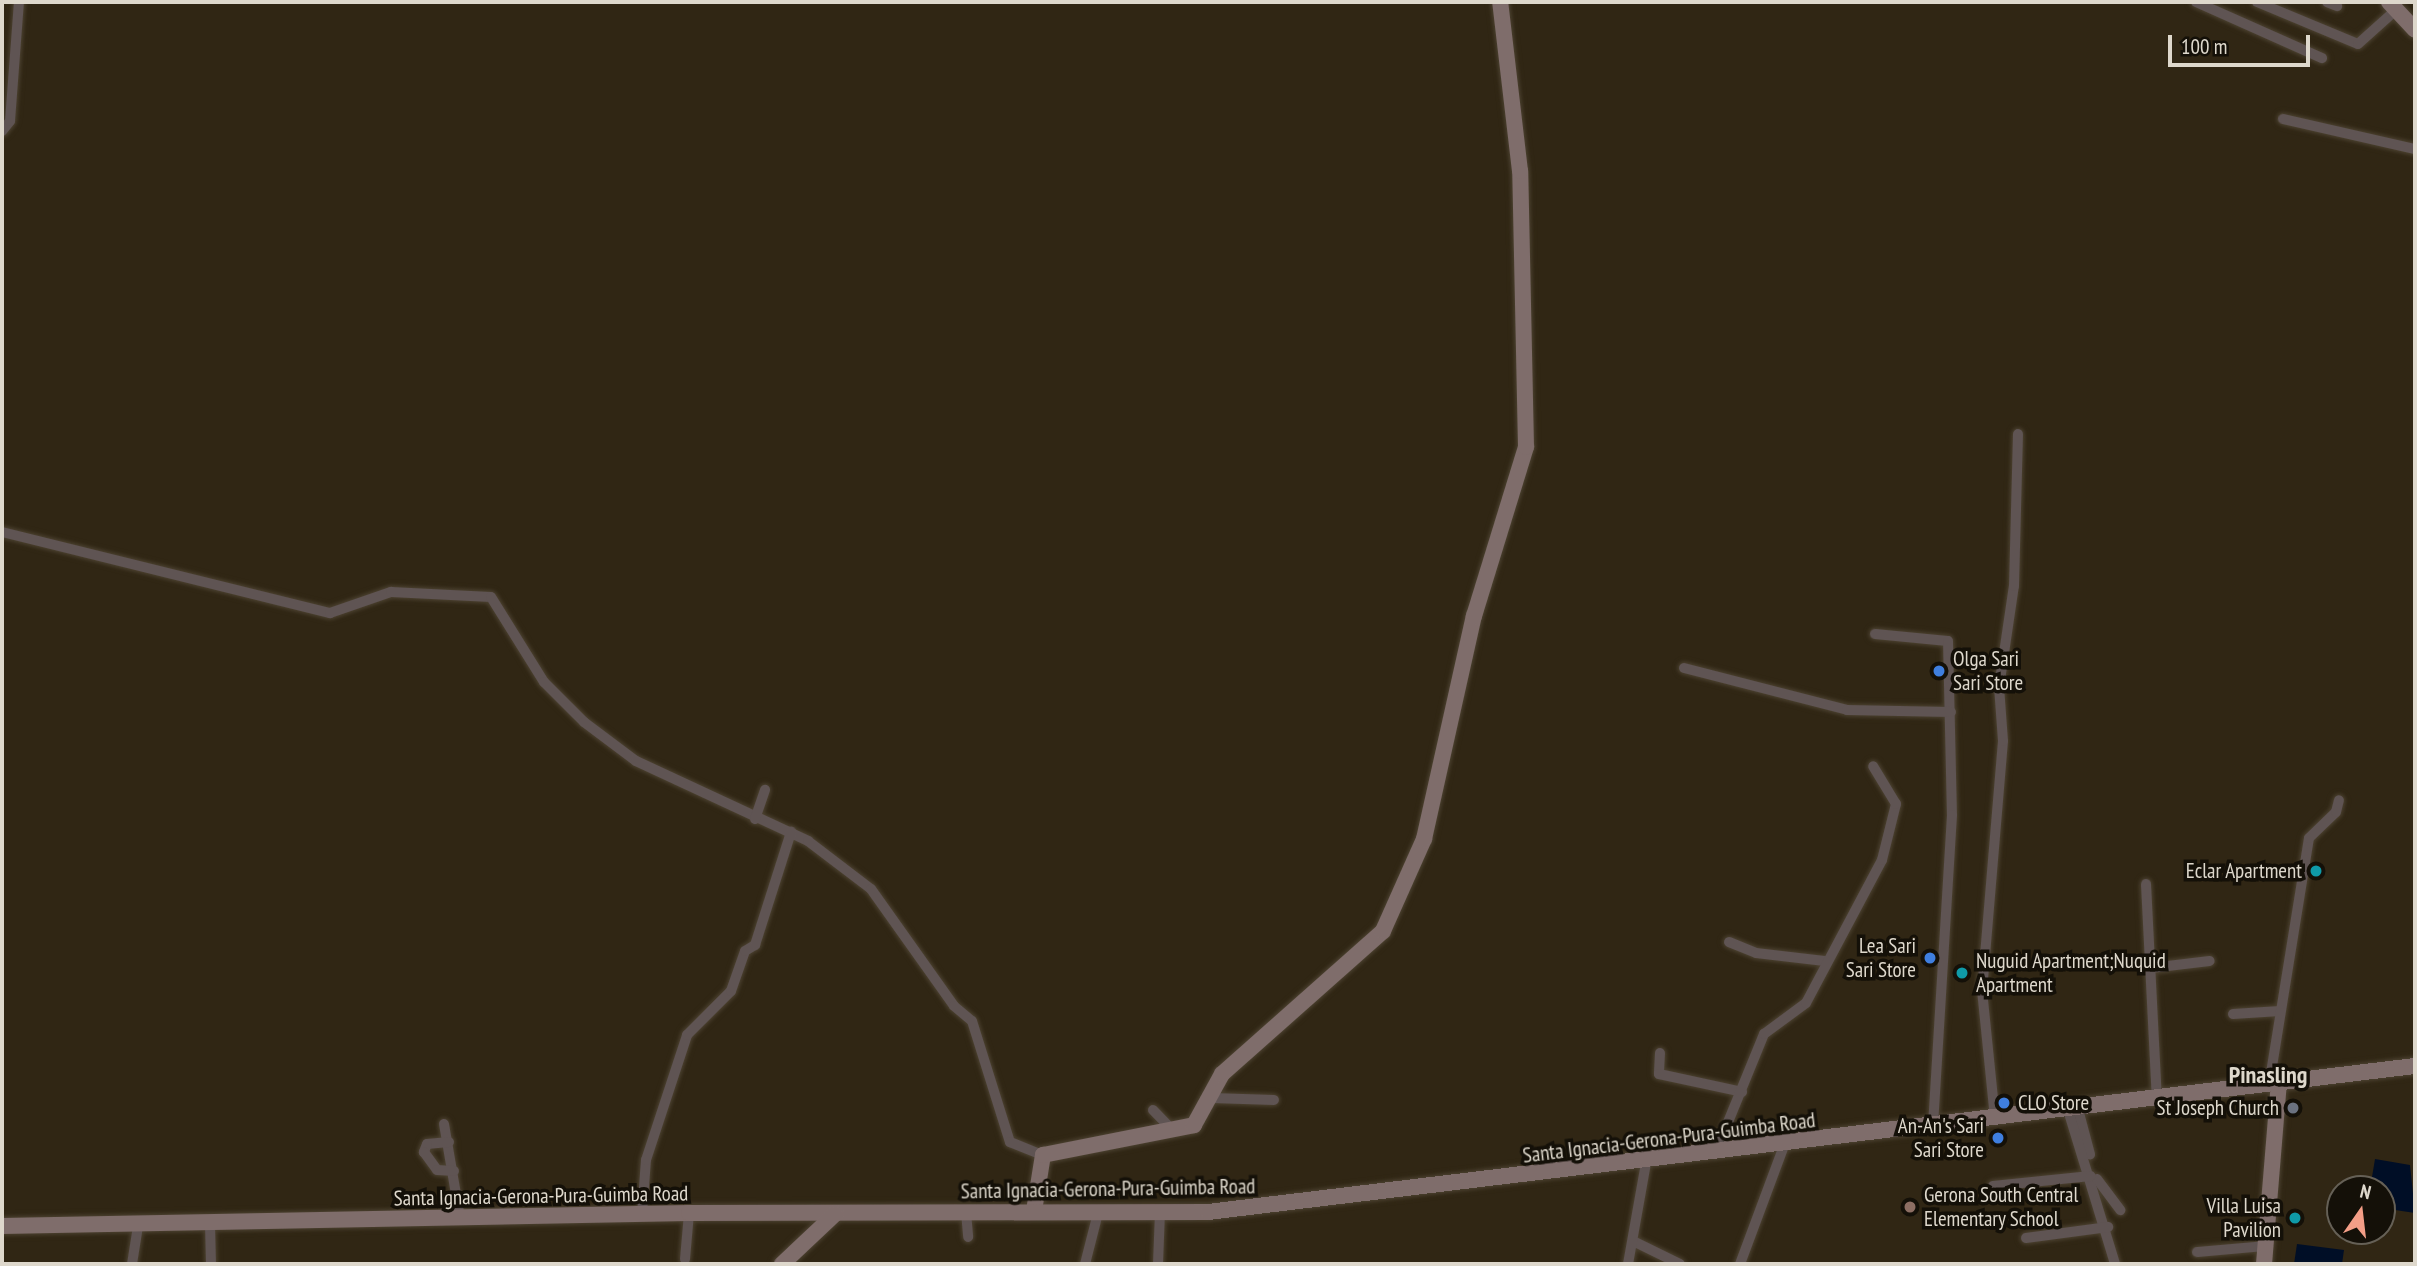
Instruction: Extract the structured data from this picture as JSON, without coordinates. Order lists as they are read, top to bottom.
{
  "streets": {
    "main road": ["Santa Ignacia-Gerona-Pura-Guimba Road"]
  },
  "districts": ["Pinasling"],
  "places": [
    "Olga Sari Sari Store",
    "Eclar Apartment",
    "Lea Sari Sari Store",
    "Nuguid Apartment;Nuquid Apartment",
    "CLO Store",
    "St Joseph Church",
    "An-An's Sari Sari Store",
    "Gerona South Central Elementary School",
    "Villa Luisa Pavilion"
  ],
  "scale_bar": "100 m",
  "north": "top"
}
